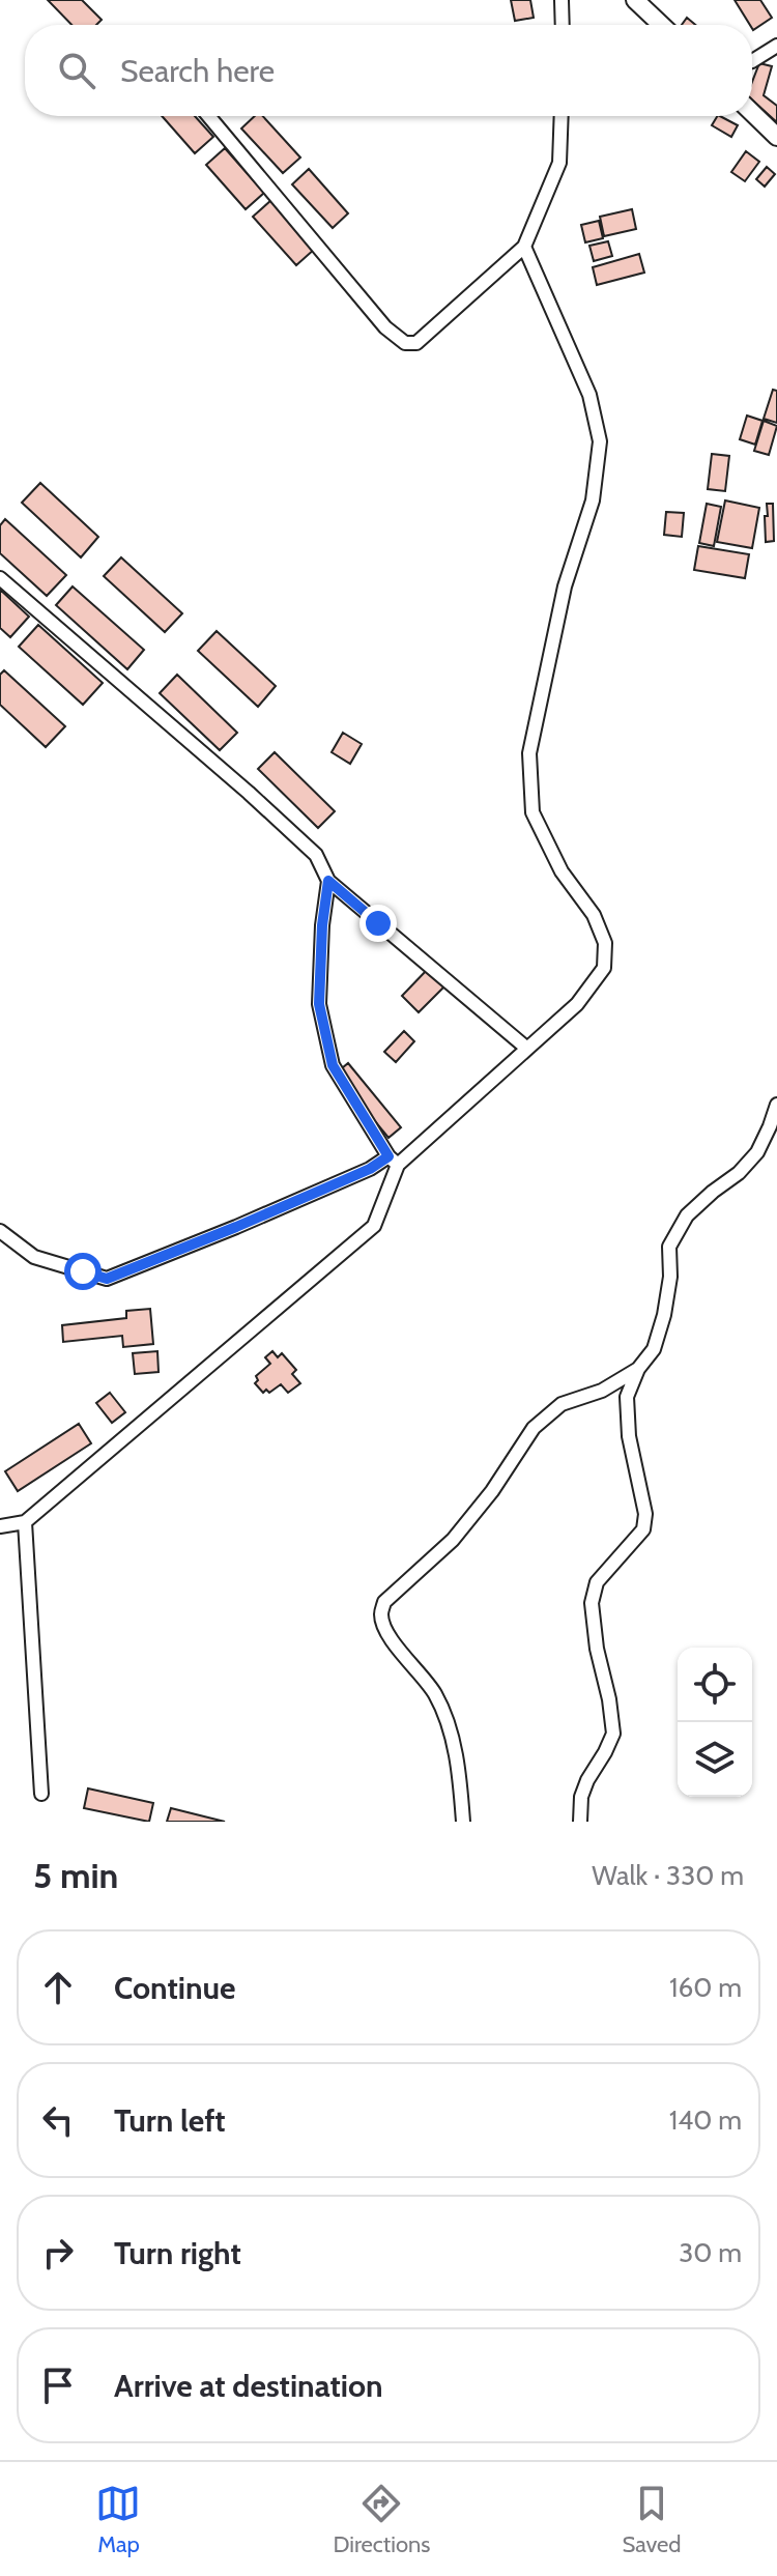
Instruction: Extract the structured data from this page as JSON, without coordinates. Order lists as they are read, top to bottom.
{
  "page": {
    "search": "Search here",
    "heading": ["5 min", "Walk · 330 m"],
    "list": [
      ["Continue", "160 m"],
      ["Turn left", "140 m"],
      ["Turn right", "30 m"],
      "Arrive at destination"
    ],
    "nav": ["Map", "Directions", "Saved"]
  }
}
